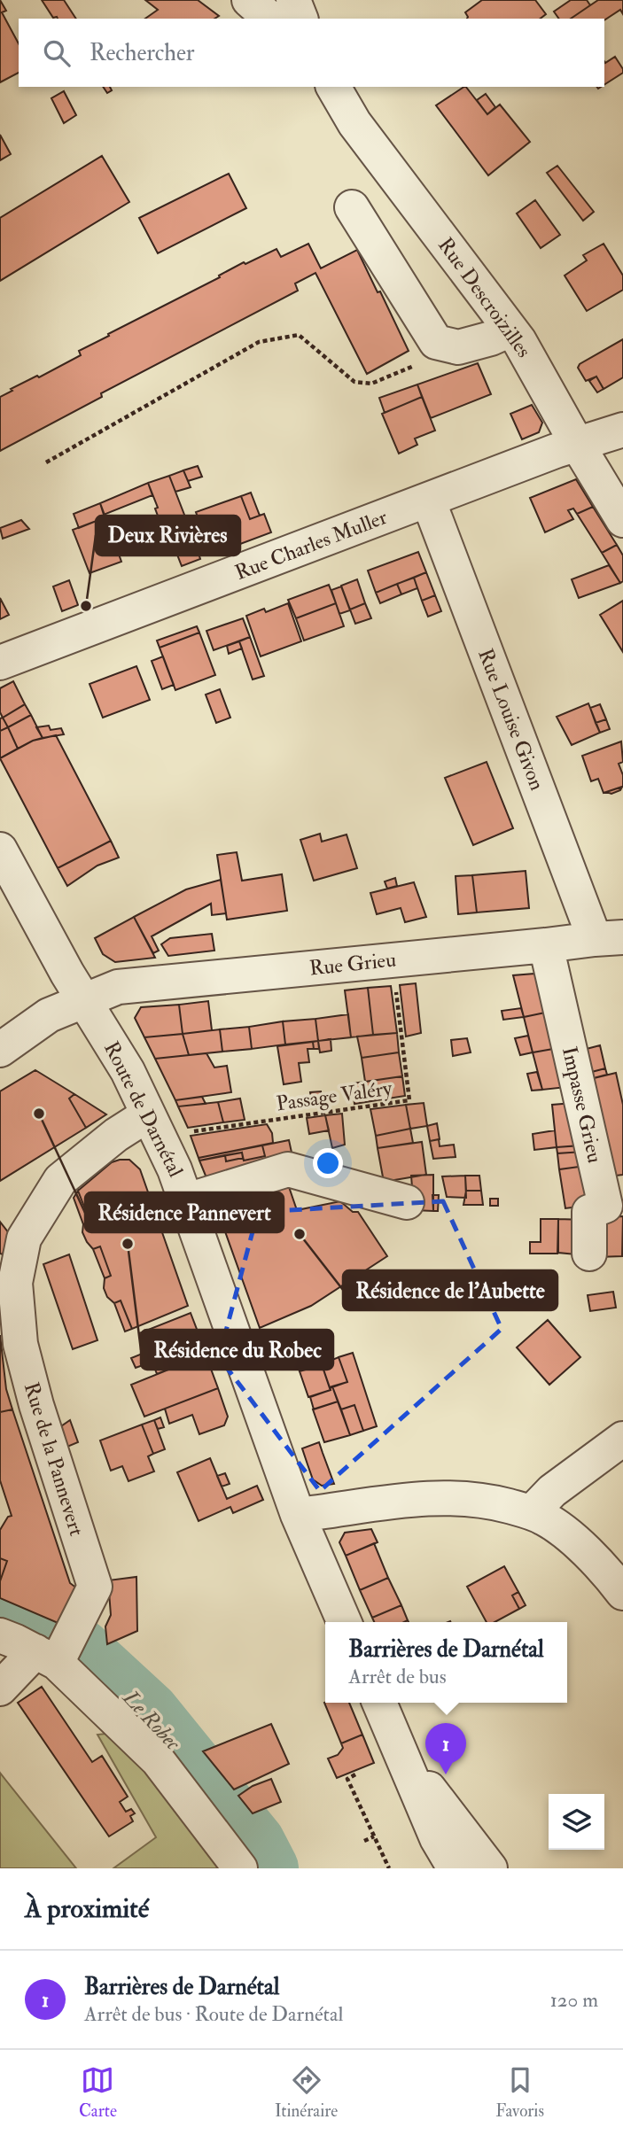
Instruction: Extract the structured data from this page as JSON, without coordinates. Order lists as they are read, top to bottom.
{
  "streets": {
    "street": [
      "Rue Descroizilles",
      "Rue Charles Muller",
      "Rue Louise Givon",
      "Rue Grieu",
      "Impasse Grieu",
      "Route de Darnétal",
      "Rue de la Pannevert"
    ],
    "path": ["Passage Valéry"]
  },
  "crossings": [
    ["Rue Descroizilles", "Rue Charles Muller"],
    ["Rue Charles Muller", "Rue Louise Givon"],
    ["Rue Louise Givon", "Rue Grieu"],
    ["Rue Grieu", "Passage Valéry"],
    ["Rue Grieu", "Impasse Grieu"],
    ["Rue Grieu", "Route de Darnétal"],
    ["Passage Valéry", "Route de Darnétal"],
    ["Passage Valéry", "Rue de la Pannevert"],
    ["Route de Darnétal", "Rue de la Pannevert"]
  ],
  "water": ["Le Robec"],
  "places": [
    "Deux Rivières",
    "Résidence Pannevert",
    "Résidence de l'Aubette",
    "Résidence du Robec"
  ],
  "page": {
    "search": "Rechercher",
    "popup": ["Barrières de Darnétal", "Arrêt de bus"],
    "pins": "1",
    "heading": "À proximité",
    "list": [
      {
        "mark": "1",
        "name": "Barrières de Darnétal",
        "note": "Arrêt de bus · Route de Darnétal",
        "value": "120 m"
      }
    ],
    "nav": ["Carte", "Itinéraire", "Favoris"]
  }
}
